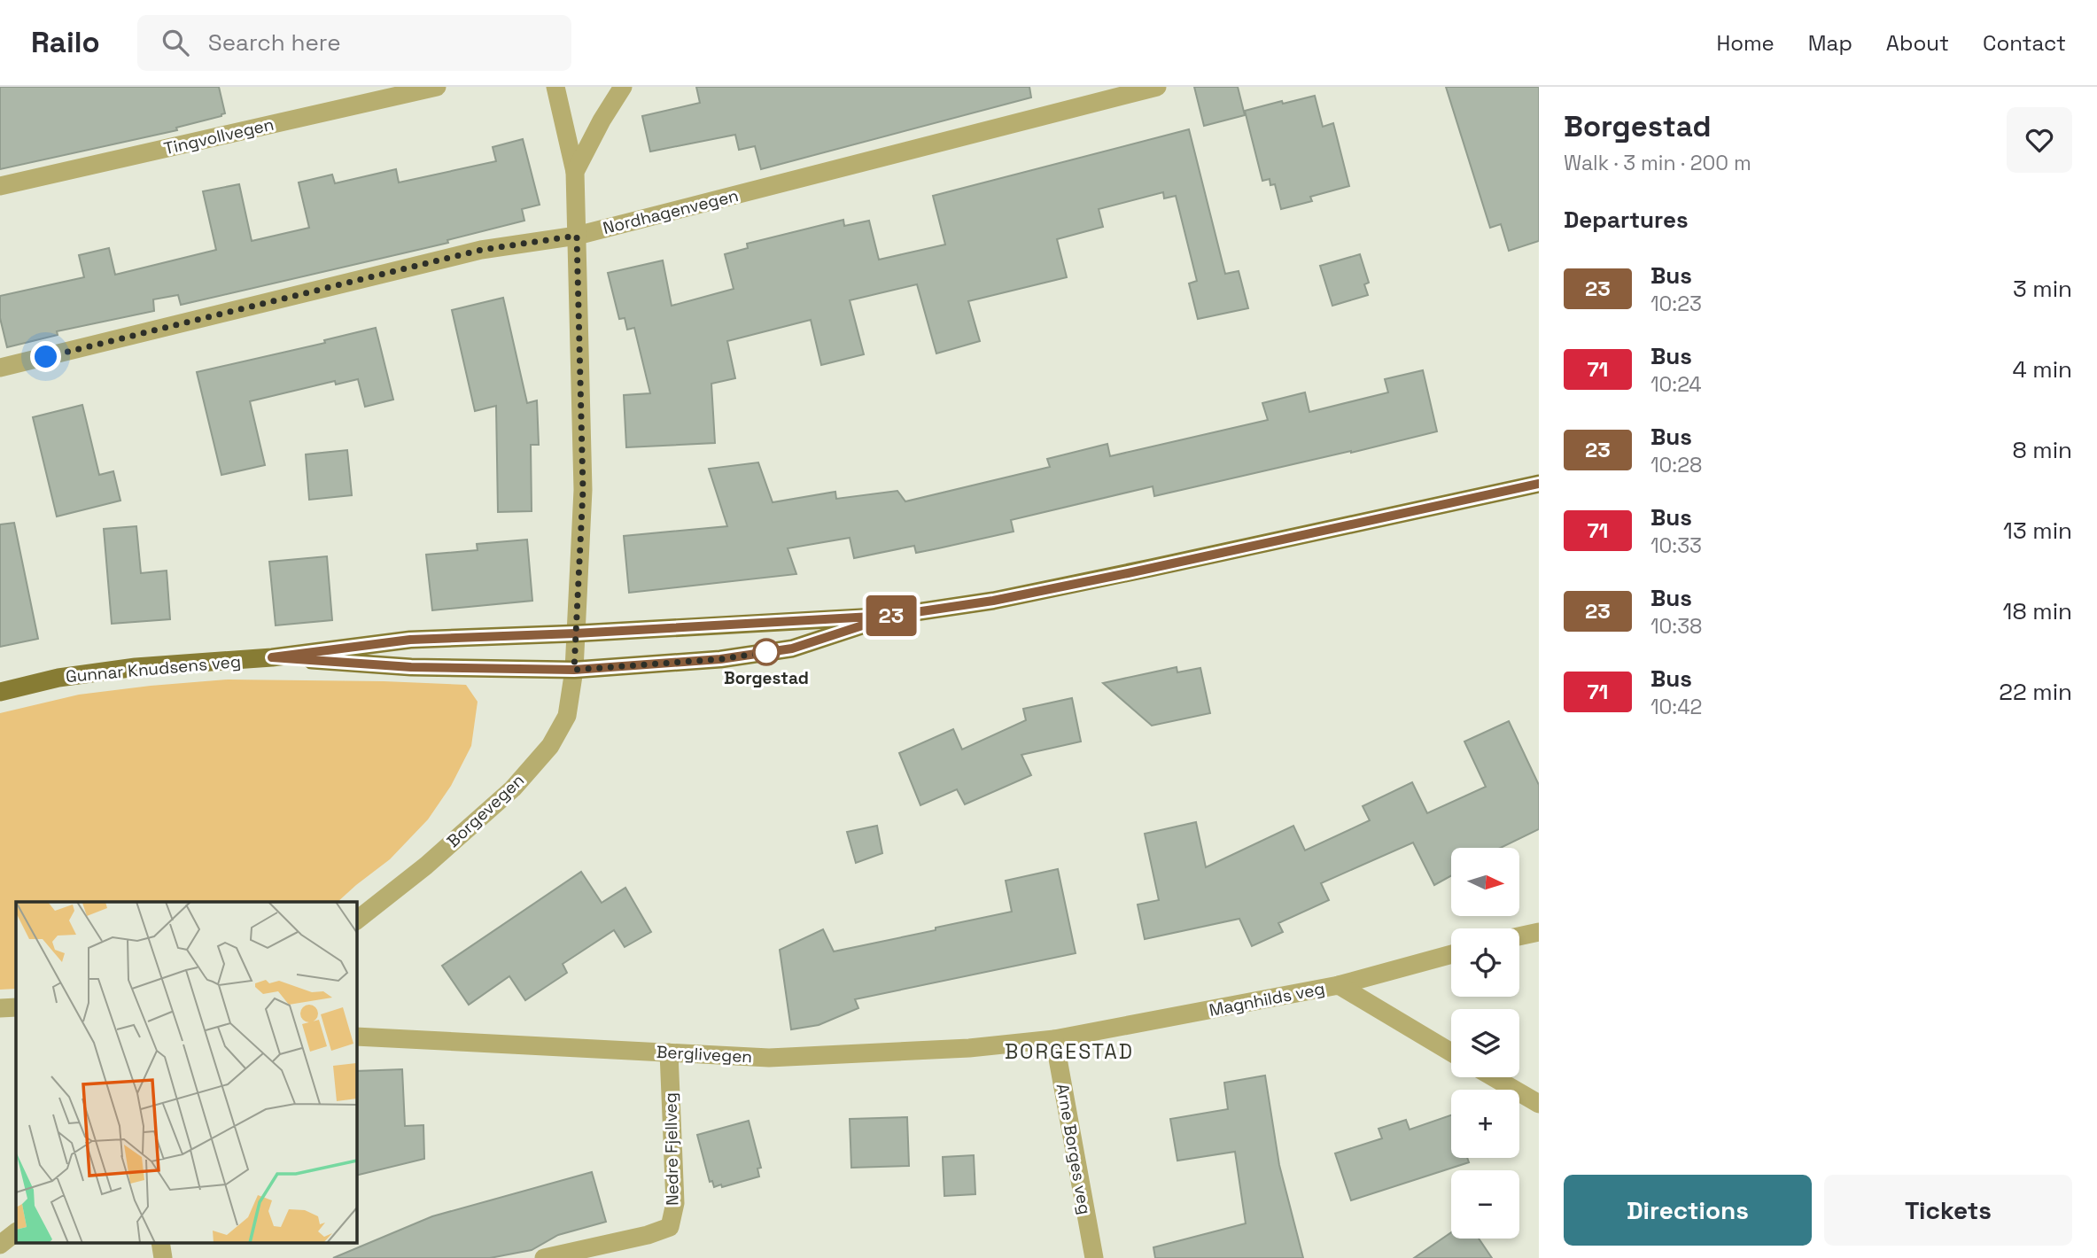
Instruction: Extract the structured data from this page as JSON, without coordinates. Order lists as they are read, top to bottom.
{
  "streets": {
    "main road": ["Gunnar Knudsens veg"],
    "street": [
      "Tingvollvegen",
      "Nordhagenvegen",
      "Borgevegen",
      "Magnhilds veg",
      "Berglivegen",
      "Nedre Fjellveg",
      "Arne Borges veg"
    ]
  },
  "crossings": [
    ["Nordhagenvegen", "Borgevegen"],
    ["Gunnar Knudsens veg", "Borgevegen"],
    ["Magnhilds veg", "Berglivegen"],
    ["Magnhilds veg", "Arne Borges veg"],
    ["Berglivegen", "Nedre Fjellveg"],
    ["Berglivegen", "Arne Borges veg"]
  ],
  "districts": ["BORGESTAD"],
  "places": ["Borgestad"],
  "lines": ["bus line 23"],
  "north": "right",
  "page": {
    "header": "Railo",
    "search": "Search here",
    "nav": [
      "Home",
      "Map",
      "About",
      "Contact"
    ],
    "on_map": "23",
    "heading": [
      ["Borgestad", "Walk · 3 min · 200 m"],
      "Departures"
    ],
    "list": [
      {
        "mark": "23",
        "name": "Bus",
        "note": "10:23",
        "value": "3 min"
      },
      {
        "mark": "71",
        "name": "Bus",
        "note": "10:24",
        "value": "4 min"
      },
      {
        "mark": "23",
        "name": "Bus",
        "note": "10:28",
        "value": "8 min"
      },
      {
        "mark": "71",
        "name": "Bus",
        "note": "10:33",
        "value": "13 min"
      },
      {
        "mark": "23",
        "name": "Bus",
        "note": "10:38",
        "value": "18 min"
      },
      {
        "mark": "71",
        "name": "Bus",
        "note": "10:42",
        "value": "22 min"
      }
    ],
    "map_buttons": ["+", "−"],
    "buttons": ["Directions", "Tickets"]
  }
}
